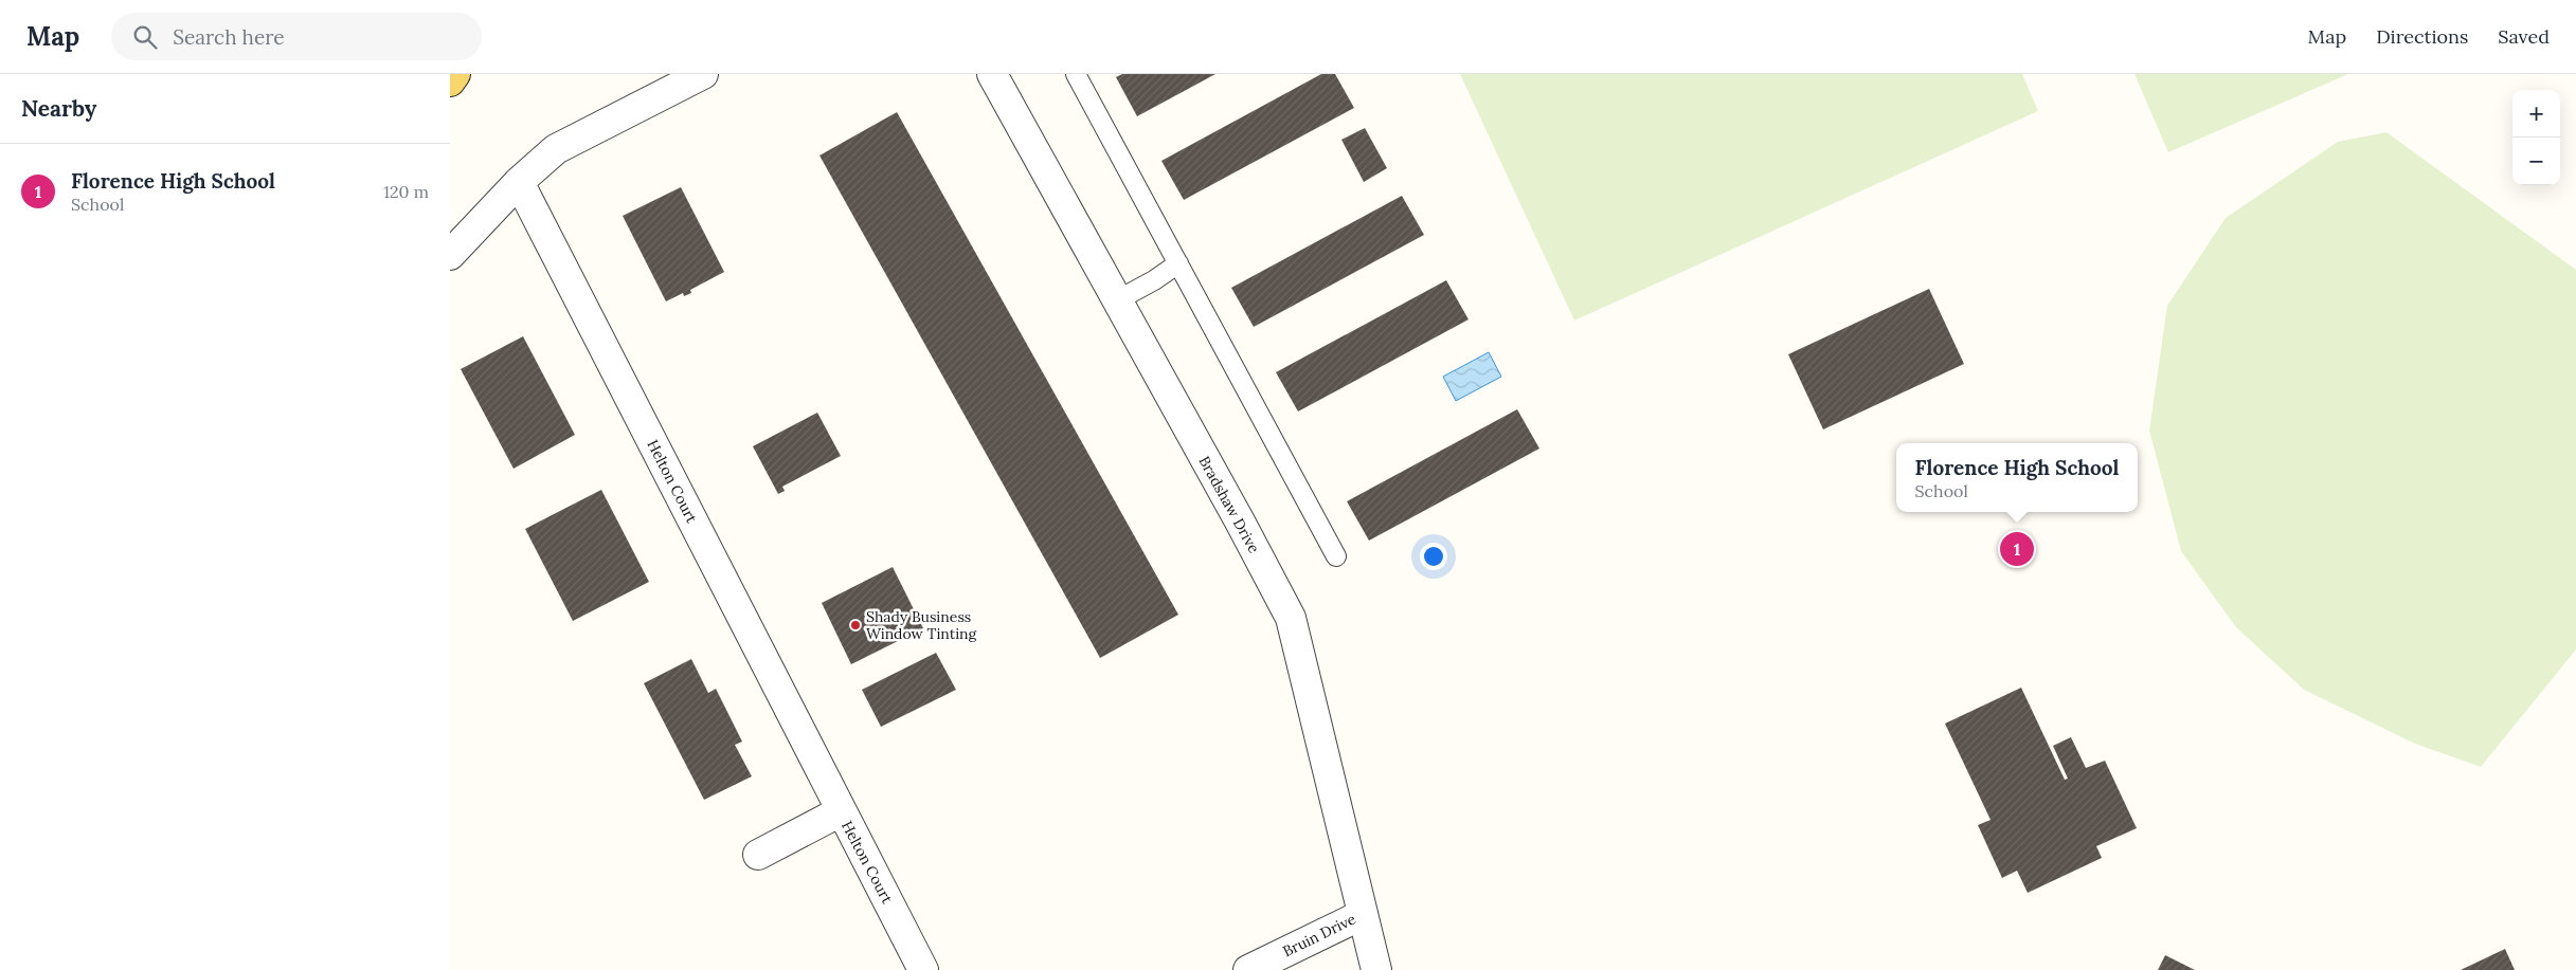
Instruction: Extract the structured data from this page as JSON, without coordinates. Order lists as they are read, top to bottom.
{
  "streets": {
    "street": ["Helton Court", "Bradshaw Drive", "Bruin Drive"]
  },
  "crossings": [
    ["Bradshaw Drive", "Bruin Drive"]
  ],
  "places": ["Shady Business Window Tinting"],
  "page": {
    "header": "Map",
    "search": "Search here",
    "nav": ["Map", "Directions", "Saved"],
    "heading": "Nearby",
    "map_buttons": ["+", "−"],
    "list": [
      {
        "mark": "1",
        "name": "Florence High School",
        "note": "School",
        "value": "120 m"
      }
    ],
    "popup": ["Florence High School", "School"],
    "pins": "1"
  }
}
